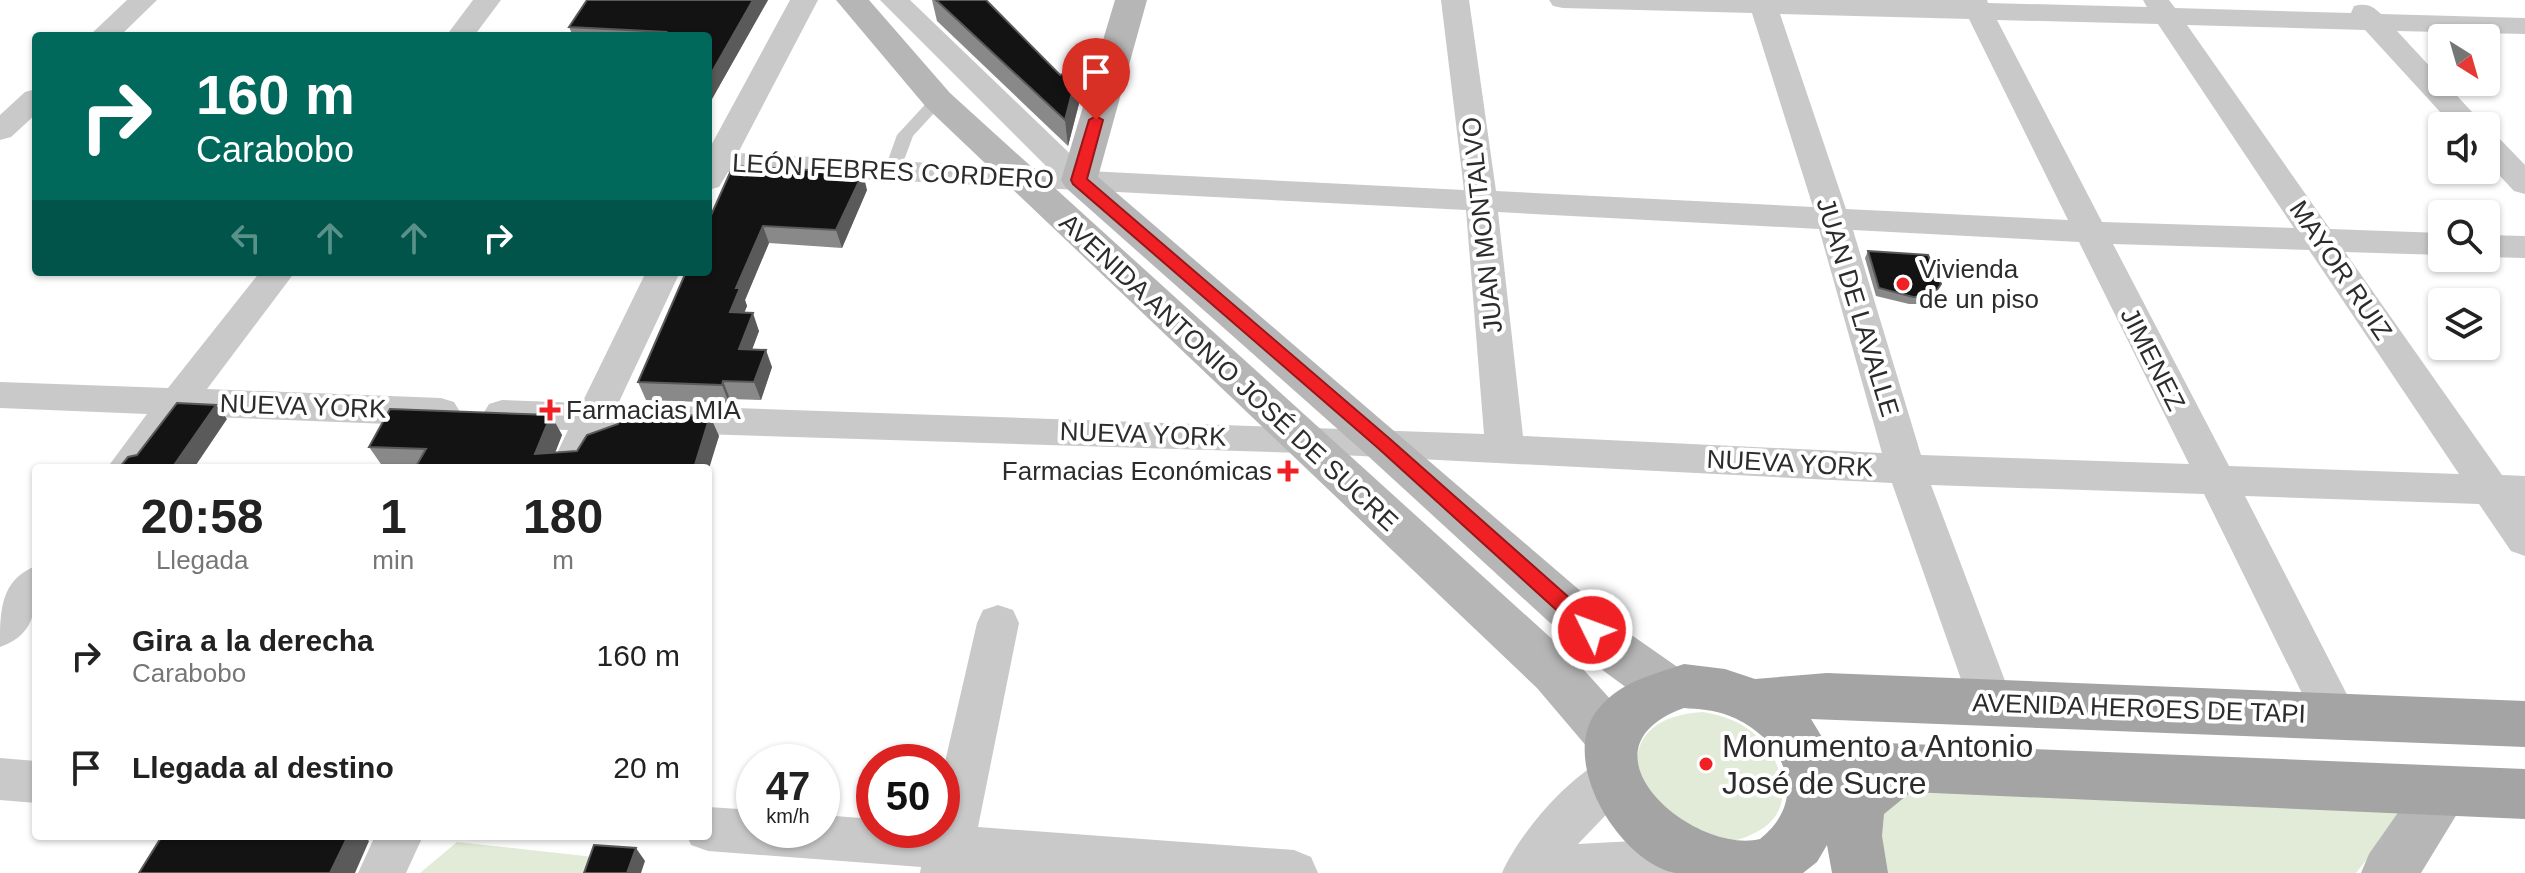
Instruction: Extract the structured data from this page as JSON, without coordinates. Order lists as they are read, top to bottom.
{
  "streets": {
    "main road": ["AVENIDA ANTONIO JOSÉ DE SUCRE", "AVENIDA HEROES DE TAPI"],
    "street": [
      "LEÓN FEBRES CORDERO",
      "JUAN MONTALVO",
      "MAYOR RUIZ",
      "JUAN DE LAVALLE",
      "JIMENEZ",
      "NUEVA YORK"
    ]
  },
  "crossings": [
    ["LEÓN FEBRES CORDERO", "JUAN MONTALVO"],
    ["LEÓN FEBRES CORDERO", "MAYOR RUIZ"],
    ["LEÓN FEBRES CORDERO", "JUAN DE LAVALLE"],
    ["LEÓN FEBRES CORDERO", "JIMENEZ"],
    ["LEÓN FEBRES CORDERO", "AVENIDA ANTONIO JOSÉ DE SUCRE"],
    ["JUAN MONTALVO", "NUEVA YORK"],
    ["MAYOR RUIZ", "NUEVA YORK"],
    ["JUAN DE LAVALLE", "NUEVA YORK"],
    ["JUAN DE LAVALLE", "AVENIDA HEROES DE TAPI"],
    ["JIMENEZ", "NUEVA YORK"],
    ["JIMENEZ", "AVENIDA HEROES DE TAPI"],
    ["AVENIDA ANTONIO JOSÉ DE SUCRE", "NUEVA YORK"],
    ["AVENIDA ANTONIO JOSÉ DE SUCRE", "AVENIDA HEROES DE TAPI"]
  ],
  "places": {
    "other": ["Vivienda de un piso", "Monumento a Antonio José de Sucre"],
    "health": ["Farmacias MIA", "Farmacias Económicas"]
  },
  "north": "bottom right",
  "page": {
    "turn": ["160 m", "Carabobo"],
    "eta": [
      "20:58",
      "Llegada",
      "1",
      "min",
      "180",
      "m"
    ],
    "list": [
      {
        "name": "Gira a la derecha",
        "note": "Carabobo",
        "value": "160 m"
      },
      {
        "name": "Llegada al destino",
        "value": "20 m"
      }
    ],
    "speed": "47 km/h",
    "limit": "50"
  }
}
